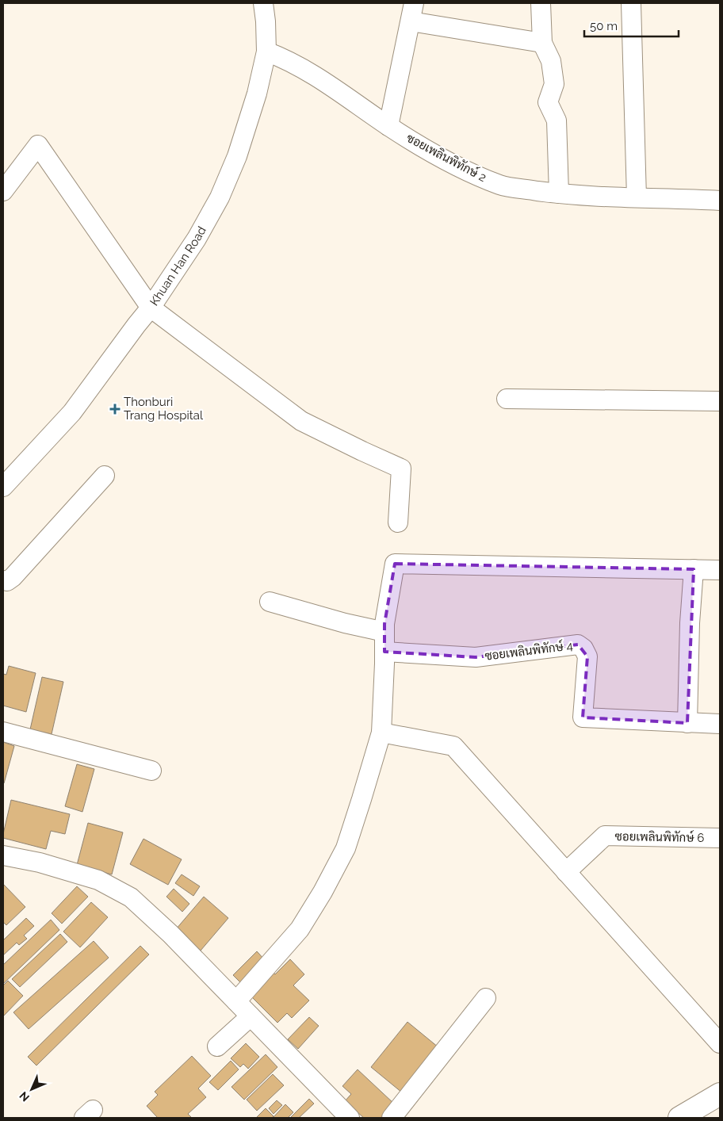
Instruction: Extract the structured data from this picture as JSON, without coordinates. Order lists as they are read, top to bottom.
{
  "streets": {
    "street": [
      "ซอยเพลินพิทักษ์ 2",
      "Khuan Han Road",
      "ซอยเพลินพิทักษ์ 4",
      "ซอยเพลินพิทักษ์ 6"
    ]
  },
  "crossings": [
    ["ซอยเพลินพิทักษ์ 2", "Khuan Han Road"]
  ],
  "places": {
    "health": ["Thonburi Trang Hospital"]
  },
  "scale_bar": "50 m",
  "north": "bottom left"
}
